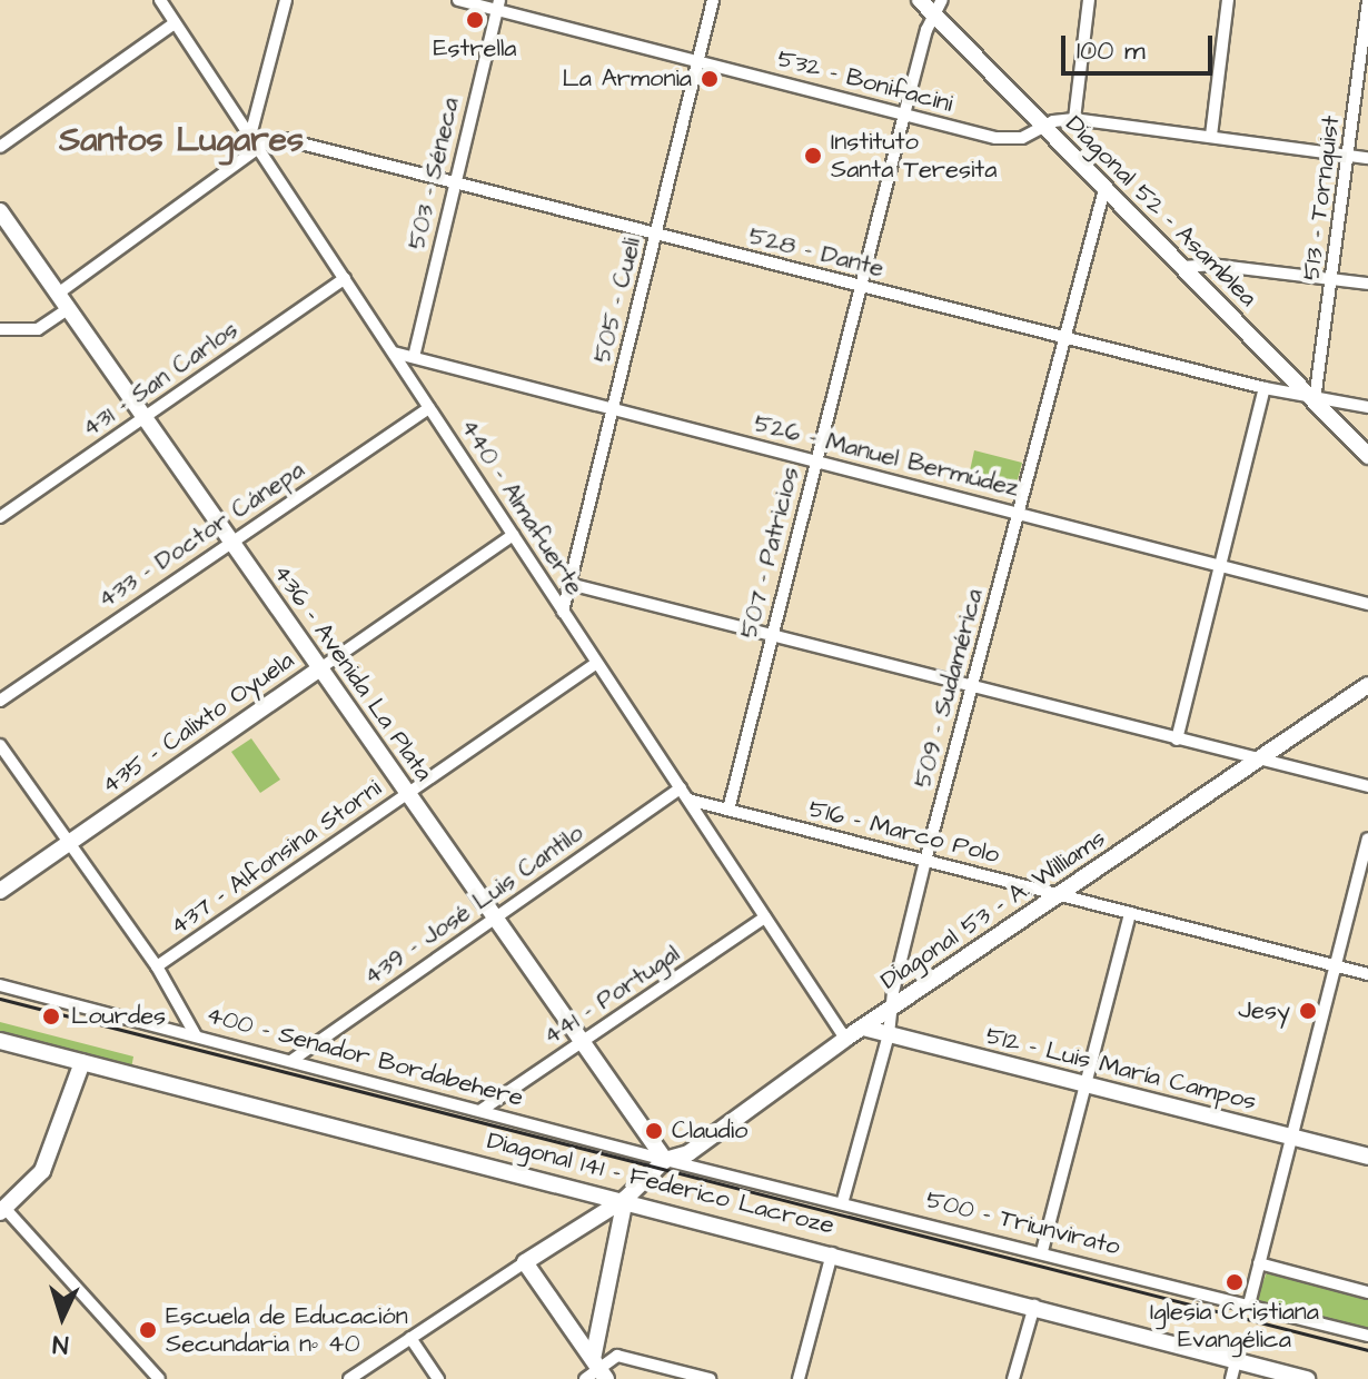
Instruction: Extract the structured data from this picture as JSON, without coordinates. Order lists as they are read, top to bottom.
{
  "streets": {
    "street": [
      "532 - Bonifacini",
      "503 - Séneca",
      "513 - Tornquist",
      "Diagonal 52 - Asamblea",
      "528 - Dante",
      "505 - Cueli",
      "431 - San Carlos",
      "526 - Manuel Bermúdez",
      "440 - Almafuerte",
      "433 - Doctor Cánepa",
      "507 - Patricios",
      "436 - Avenida La Plata",
      "509 - Sudamérica",
      "435 - Calixto Oyuela",
      "516 - Marco Polo",
      "437 - Alfonsina Storni",
      "439 - José Luis Cantilo",
      "Diagonal 53 - A. Williams",
      "441 - Portugal",
      "400 - Senador Bordabehere",
      "512 - Luis María Campos",
      "Diagonal 141 - Federico Lacroze",
      "500 - Triunvirato"
    ]
  },
  "crossings": [
    ["532 - Bonifacini", "503 - Séneca"],
    ["532 - Bonifacini", "513 - Tornquist"],
    ["532 - Bonifacini", "Diagonal 52 - Asamblea"],
    ["532 - Bonifacini", "505 - Cueli"],
    ["532 - Bonifacini", "507 - Patricios"],
    ["503 - Séneca", "528 - Dante"],
    ["503 - Séneca", "526 - Manuel Bermúdez"],
    ["513 - Tornquist", "Diagonal 52 - Asamblea"],
    ["513 - Tornquist", "528 - Dante"],
    ["Diagonal 52 - Asamblea", "528 - Dante"],
    ["Diagonal 52 - Asamblea", "507 - Patricios"],
    ["Diagonal 52 - Asamblea", "509 - Sudamérica"],
    ["528 - Dante", "505 - Cueli"],
    ["528 - Dante", "440 - Almafuerte"],
    ["528 - Dante", "507 - Patricios"],
    ["528 - Dante", "509 - Sudamérica"],
    ["505 - Cueli", "526 - Manuel Bermúdez"],
    ["505 - Cueli", "440 - Almafuerte"],
    ["431 - San Carlos", "440 - Almafuerte"],
    ["431 - San Carlos", "436 - Avenida La Plata"],
    ["526 - Manuel Bermúdez", "440 - Almafuerte"],
    ["526 - Manuel Bermúdez", "507 - Patricios"],
    ["526 - Manuel Bermúdez", "509 - Sudamérica"],
    ["440 - Almafuerte", "433 - Doctor Cánepa"],
    ["440 - Almafuerte", "435 - Calixto Oyuela"],
    ["440 - Almafuerte", "516 - Marco Polo"],
    ["440 - Almafuerte", "437 - Alfonsina Storni"],
    ["440 - Almafuerte", "439 - José Luis Cantilo"],
    ["440 - Almafuerte", "Diagonal 53 - A. Williams"],
    ["440 - Almafuerte", "441 - Portugal"],
    ["433 - Doctor Cánepa", "436 - Avenida La Plata"],
    ["507 - Patricios", "516 - Marco Polo"],
    ["436 - Avenida La Plata", "435 - Calixto Oyuela"],
    ["436 - Avenida La Plata", "437 - Alfonsina Storni"],
    ["436 - Avenida La Plata", "439 - José Luis Cantilo"],
    ["436 - Avenida La Plata", "Diagonal 53 - A. Williams"],
    ["436 - Avenida La Plata", "441 - Portugal"],
    ["436 - Avenida La Plata", "400 - Senador Bordabehere"],
    ["436 - Avenida La Plata", "500 - Triunvirato"],
    ["509 - Sudamérica", "516 - Marco Polo"],
    ["509 - Sudamérica", "Diagonal 53 - A. Williams"],
    ["509 - Sudamérica", "512 - Luis María Campos"],
    ["509 - Sudamérica", "500 - Triunvirato"],
    ["516 - Marco Polo", "439 - José Luis Cantilo"],
    ["516 - Marco Polo", "Diagonal 53 - A. Williams"],
    ["439 - José Luis Cantilo", "400 - Senador Bordabehere"],
    ["Diagonal 53 - A. Williams", "400 - Senador Bordabehere"],
    ["Diagonal 53 - A. Williams", "512 - Luis María Campos"],
    ["Diagonal 53 - A. Williams", "Diagonal 141 - Federico Lacroze"],
    ["Diagonal 53 - A. Williams", "500 - Triunvirato"],
    ["441 - Portugal", "400 - Senador Bordabehere"],
    ["400 - Senador Bordabehere", "500 - Triunvirato"]
  ],
  "districts": ["Santos Lugares"],
  "places": [
    "Estrella",
    "La Armonia",
    "Instituto Santa Teresita",
    "Jesy",
    "Lourdes",
    "Claudio",
    "Iglesia Cristiana Evangélica",
    "Escuela de Educación Secundaria nº 40"
  ],
  "scale_bar": "100 m",
  "north": "bottom"
}
